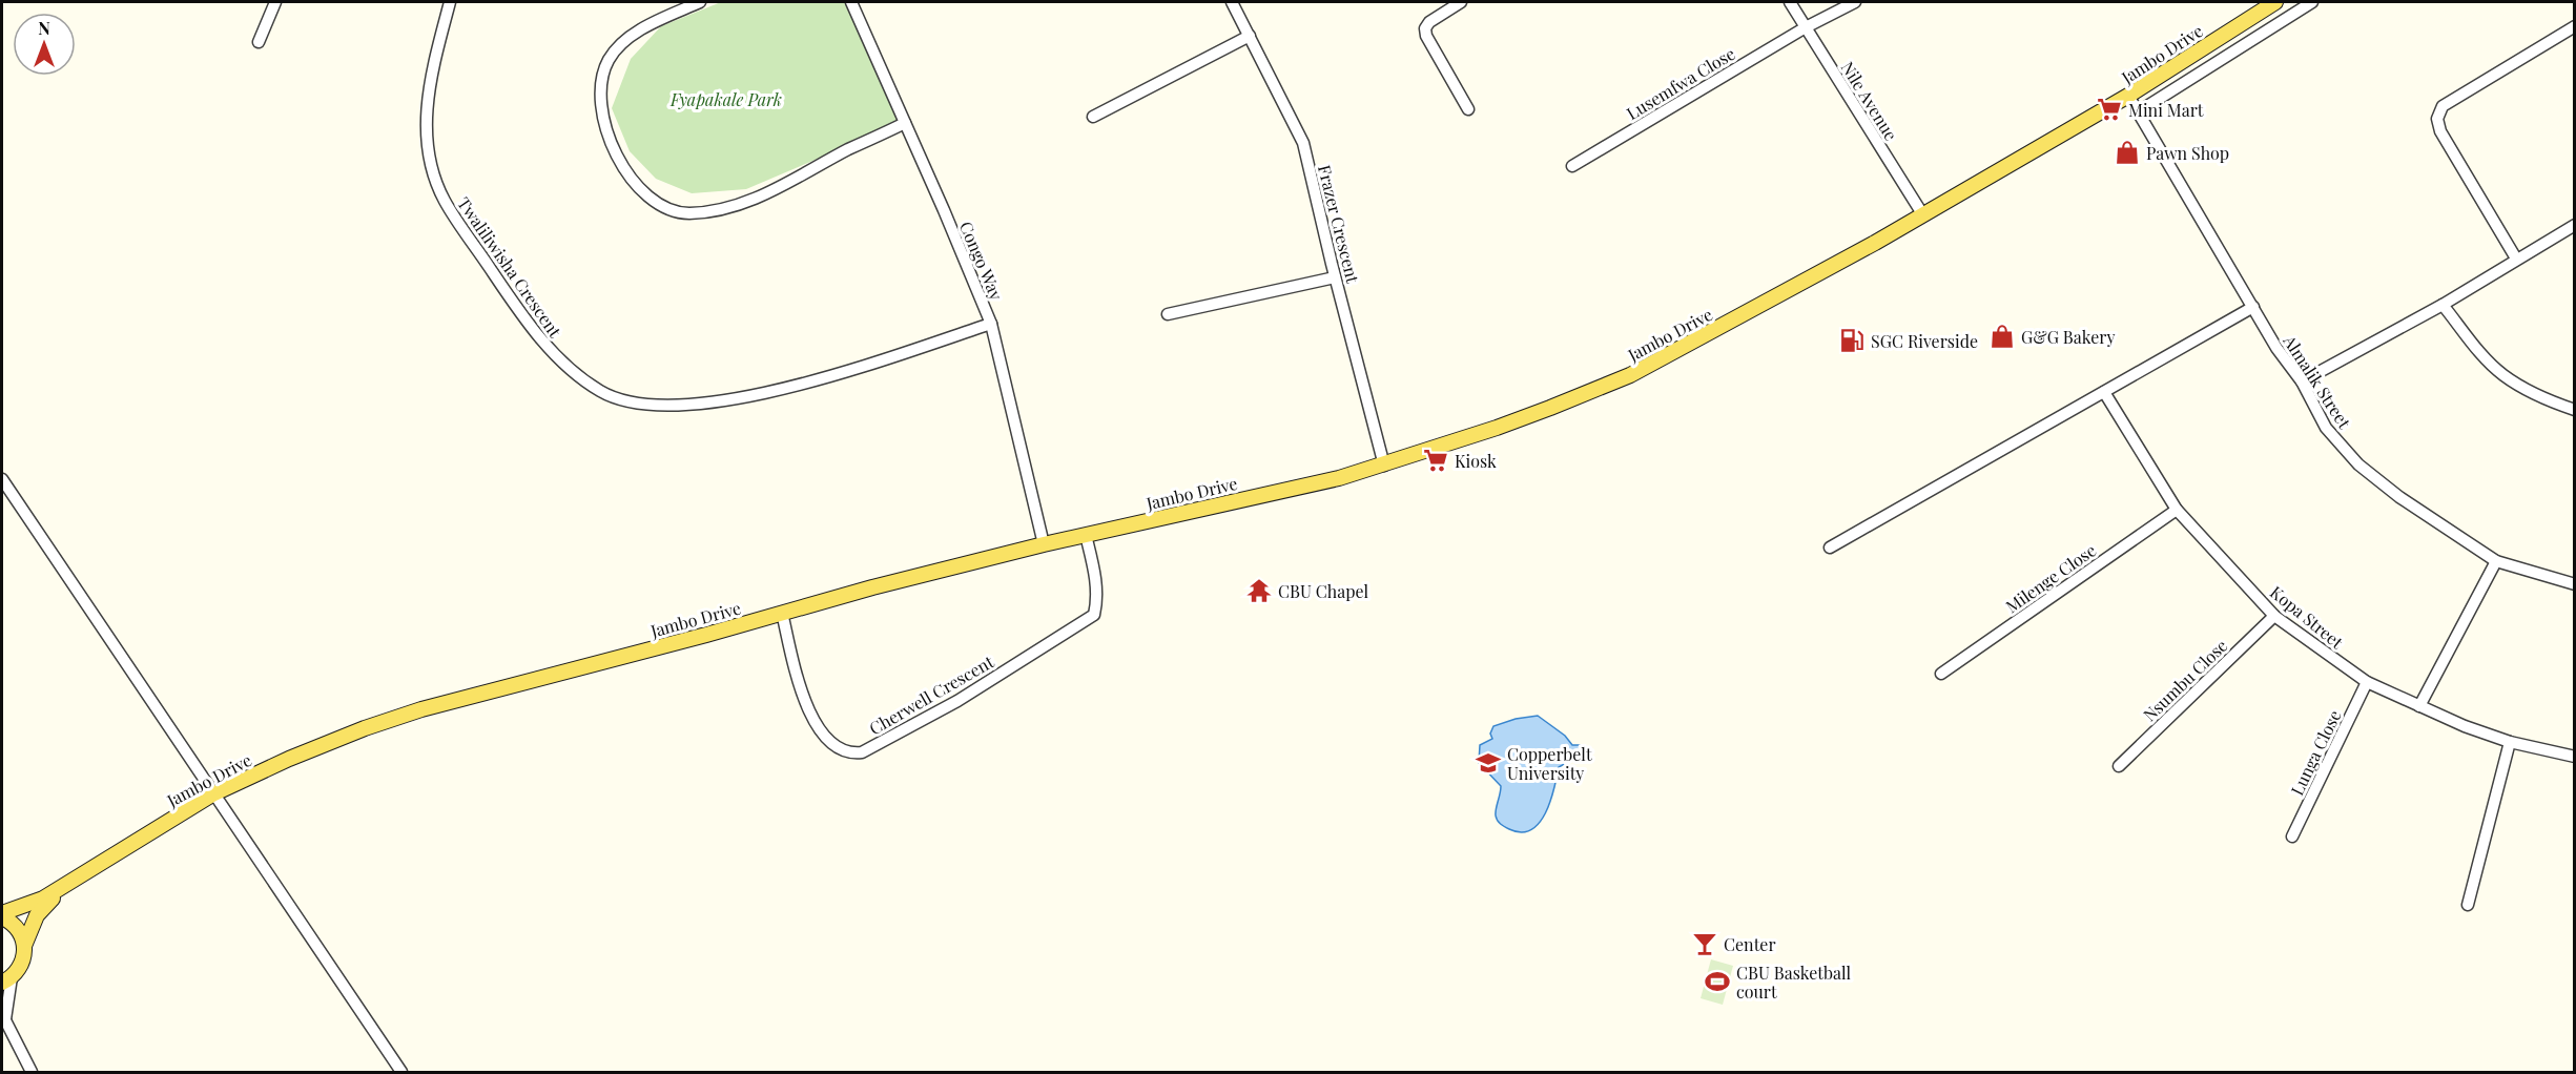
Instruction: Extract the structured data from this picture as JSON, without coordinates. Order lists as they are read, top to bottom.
{
  "streets": {
    "main road": ["Jambo Drive"],
    "street": [
      "Lusemfwa Close",
      "Nile Avenue",
      "Frazer Crescent",
      "Congo Way",
      "Twaliliwisha Crescent",
      "Almalik Street",
      "Milenge Close",
      "Kopa Street",
      "Nsumbu Close",
      "Cherwell Crescent",
      "Lunga Close"
    ]
  },
  "crossings": [
    ["Jambo Drive", "Nile Avenue"],
    ["Jambo Drive", "Frazer Crescent"],
    ["Jambo Drive", "Congo Way"],
    ["Jambo Drive", "Almalik Street"],
    ["Jambo Drive", "Cherwell Crescent"],
    ["Lusemfwa Close", "Nile Avenue"],
    ["Congo Way", "Twaliliwisha Crescent"],
    ["Milenge Close", "Kopa Street"],
    ["Kopa Street", "Nsumbu Close"],
    ["Kopa Street", "Lunga Close"]
  ],
  "parks": ["Fyapakale Park"],
  "places": {
    "supermarket": ["Mini Mart", "Kiosk"],
    "shop": ["Pawn Shop", "G&G Bakery"],
    "fuel station": ["SGC Riverside"],
    "temple": ["CBU Chapel"],
    "school or university": ["Copperbelt University"],
    "bar": ["Center"],
    "sports": ["CBU Basketball court"]
  },
  "north": "top"
}
